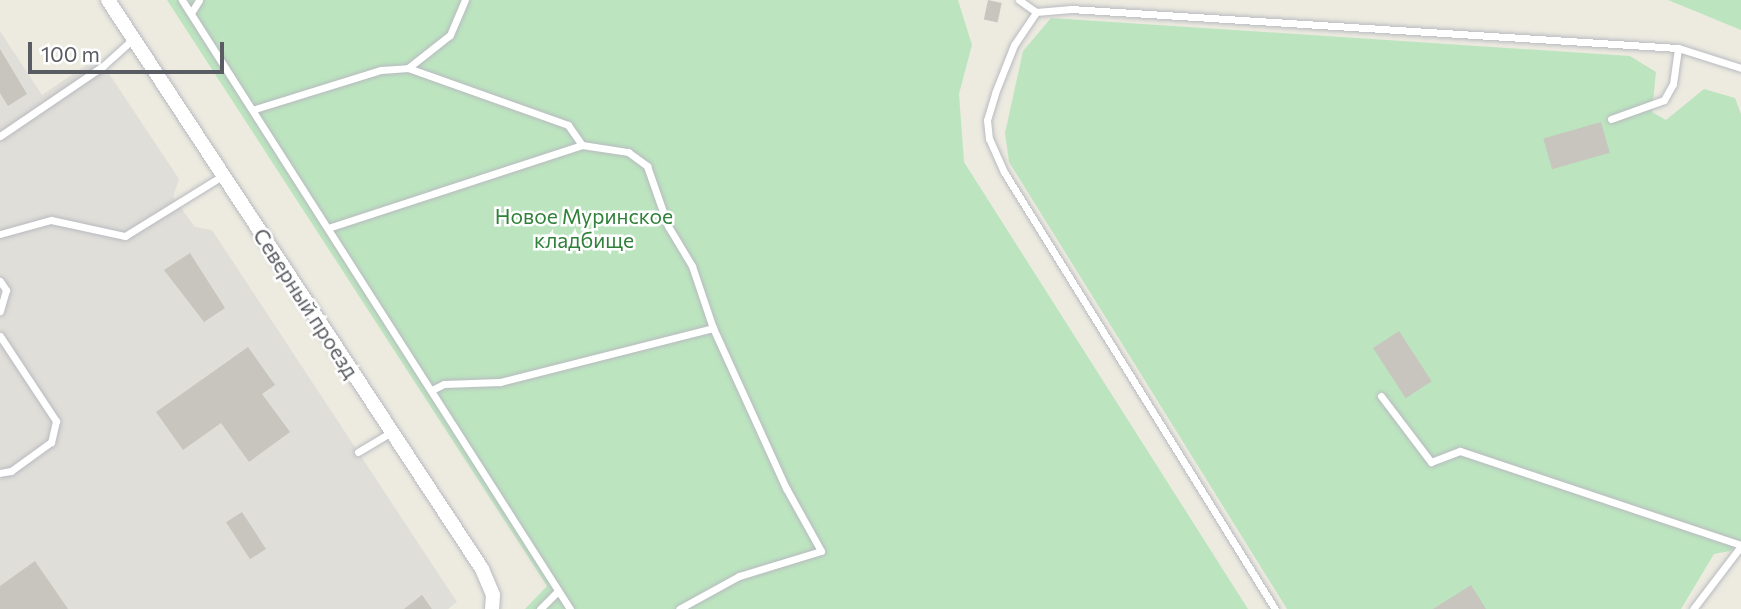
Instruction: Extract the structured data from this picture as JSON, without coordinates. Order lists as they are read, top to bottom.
{
  "streets": {
    "street": ["Северный проезд"]
  },
  "parks": ["Новое Муринское кладбище"],
  "scale_bar": "100 m"
}
